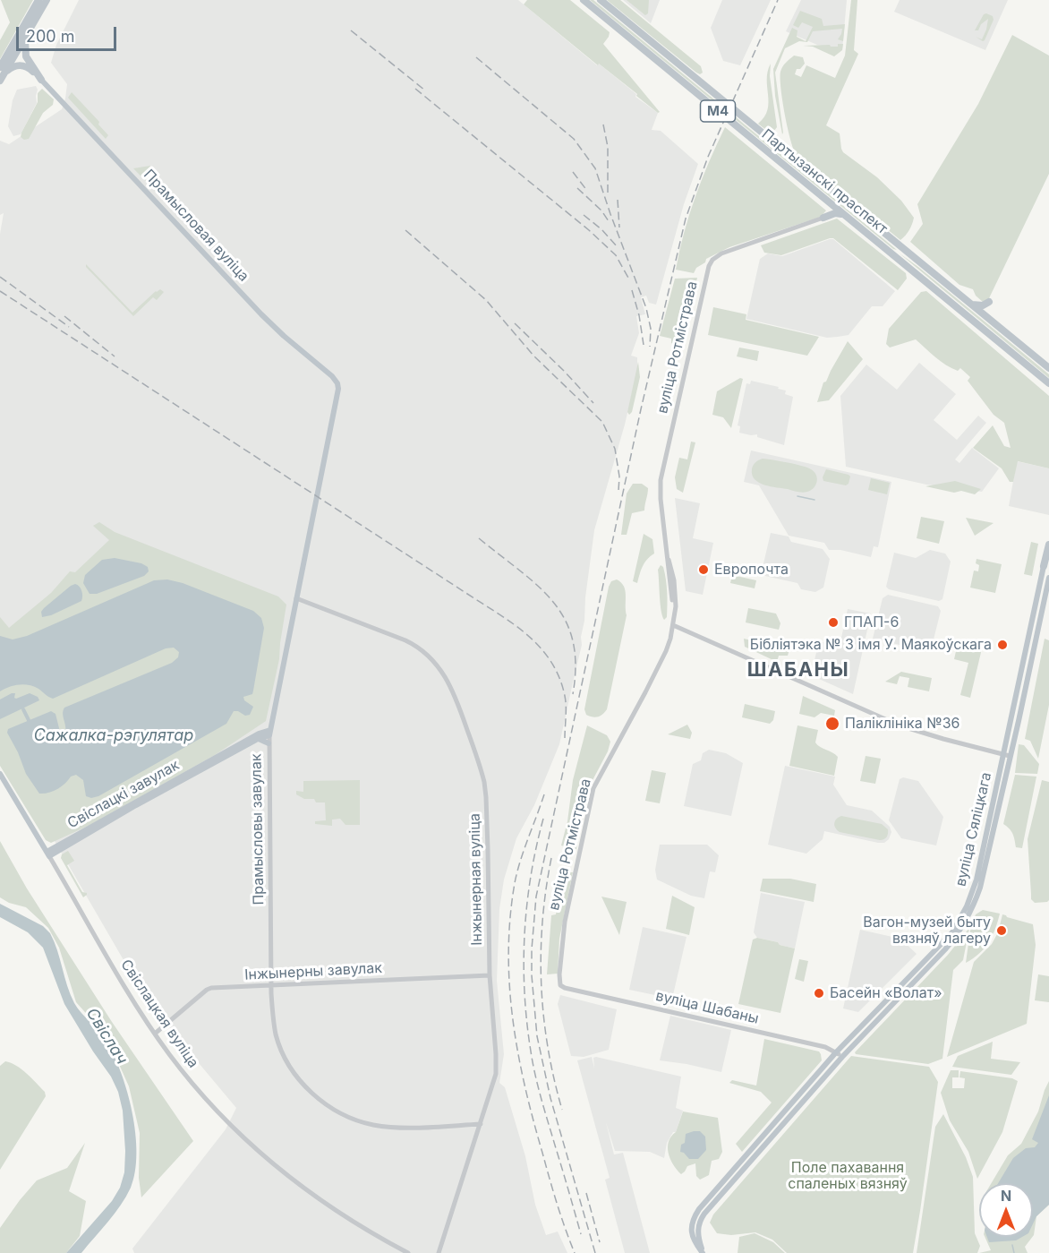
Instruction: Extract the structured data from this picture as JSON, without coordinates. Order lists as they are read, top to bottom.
{
  "streets": {
    "highway": ["М4", "Партызанскі праспект"],
    "main road": [
      "Прамысловая вуліца",
      "Свіслацкі завулак",
      "Прамысловы завулак",
      "вуліца Сяліцкага",
      "Свіслацкая вуліца"
    ],
    "street": [
      "вуліца Ротмістрава",
      "Інжынерная вуліца",
      "Інжынерны завулак",
      "вуліца Шабаны"
    ]
  },
  "crossings": [
    ["Прамысловая вуліца", "Прамысловы завулак"],
    ["вуліца Ротмістрава", "вуліца Шабаны"],
    ["Свіслацкі завулак", "Прамысловы завулак"],
    ["Свіслацкі завулак", "Свіслацкая вуліца"],
    ["Прамысловы завулак", "Інжынерная вуліца"],
    ["Прамысловы завулак", "Інжынерны завулак"],
    ["вуліца Сяліцкага", "вуліца Шабаны"],
    ["Інжынерная вуліца", "Інжынерны завулак"],
    ["Інжынерны завулак", "Свіслацкая вуліца"]
  ],
  "districts": ["ШАБАНЫ"],
  "water": ["Сажалка-рэгулятар", "Свіслач"],
  "parks": ["Поле пахавання спаленых вязняў"],
  "places": [
    "Европочта",
    "ГПАП-6",
    "Бібліятэка № 3 імя У. Маякоўскага",
    "Паліклініка №36",
    "Вагон-музей быту вязняў лагеру",
    "Басейн «Волат»"
  ],
  "scale_bar": "200 m",
  "north": "top"
}
